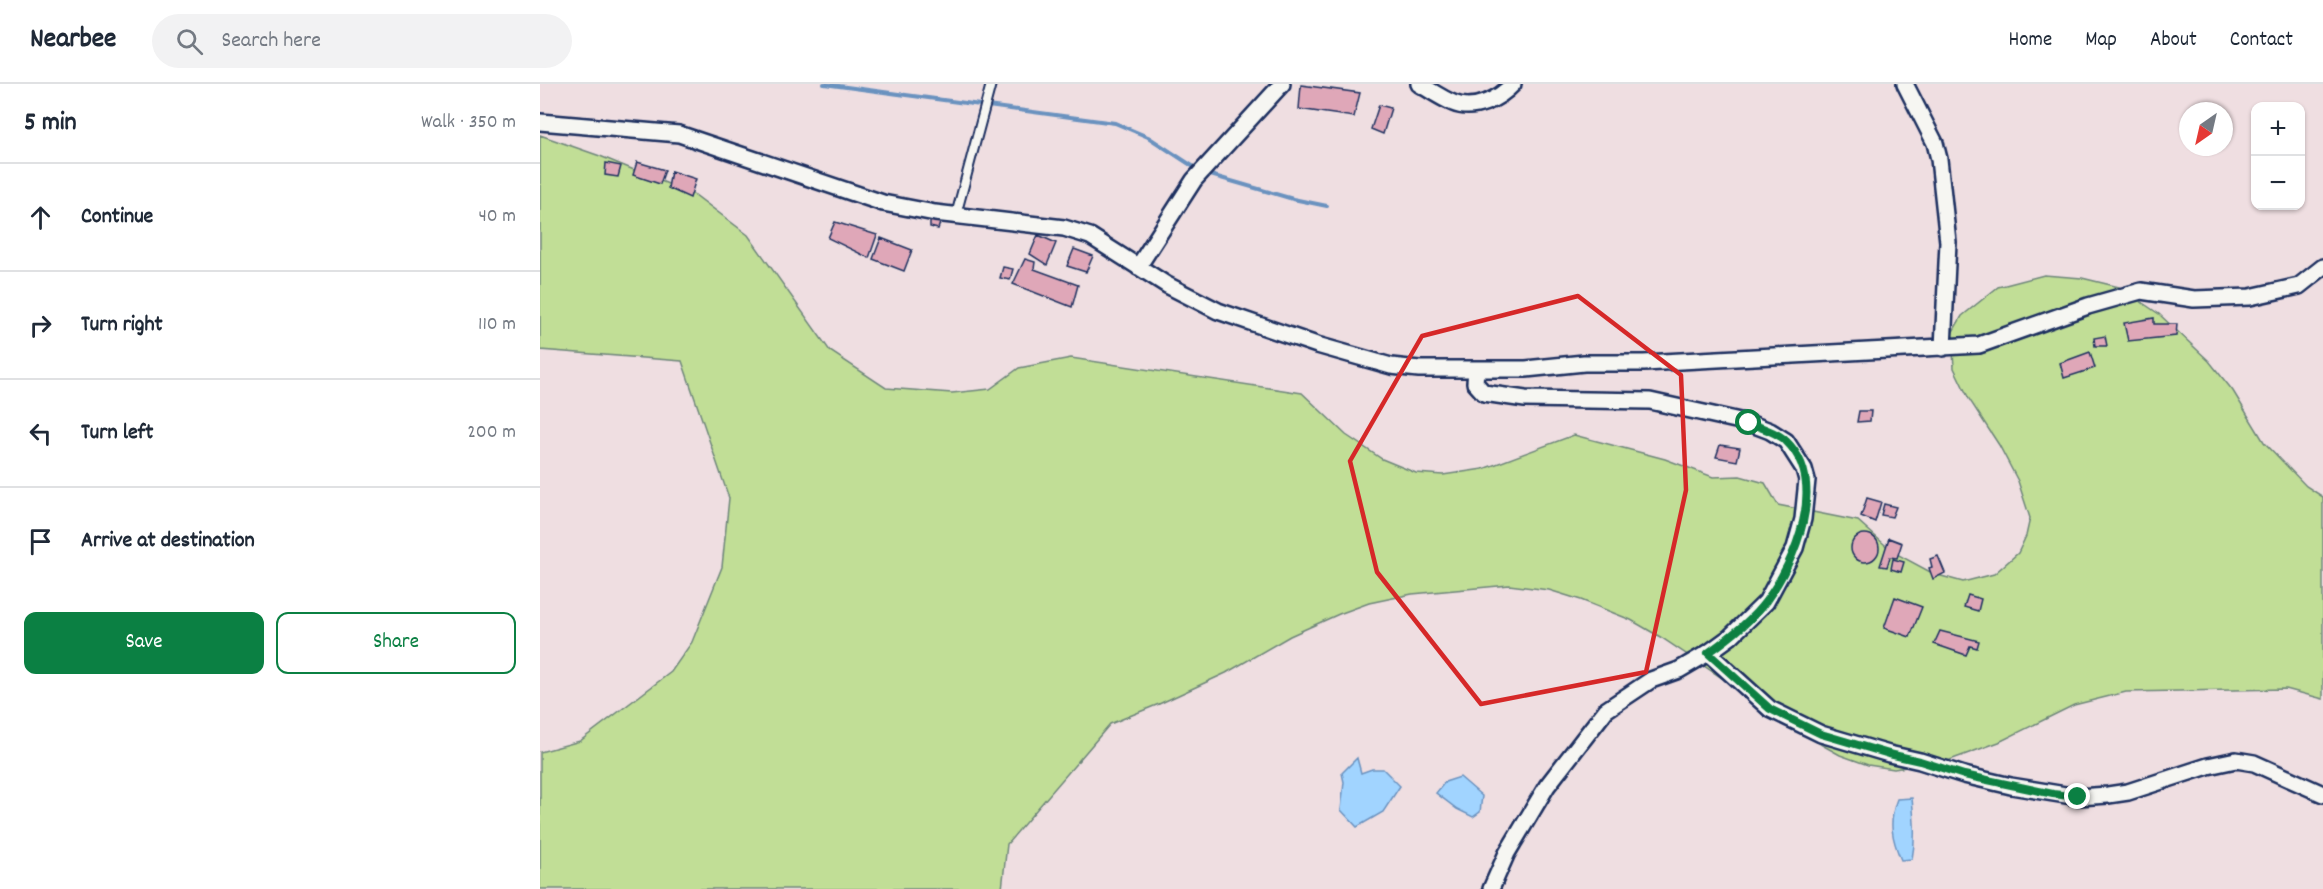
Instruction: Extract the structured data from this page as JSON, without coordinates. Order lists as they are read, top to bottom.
{
  "north": "bottom left",
  "page": {
    "header": "Nearbee",
    "search": "Search here",
    "nav": [
      "Home",
      "Map",
      "About",
      "Contact"
    ],
    "heading": ["5 min", "Walk · 350 m"],
    "map_buttons": ["+", "−"],
    "list": [
      ["Continue", "40 m"],
      ["Turn right", "110 m"],
      ["Turn left", "200 m"],
      "Arrive at destination"
    ],
    "buttons": ["Save", "Share"]
  }
}
